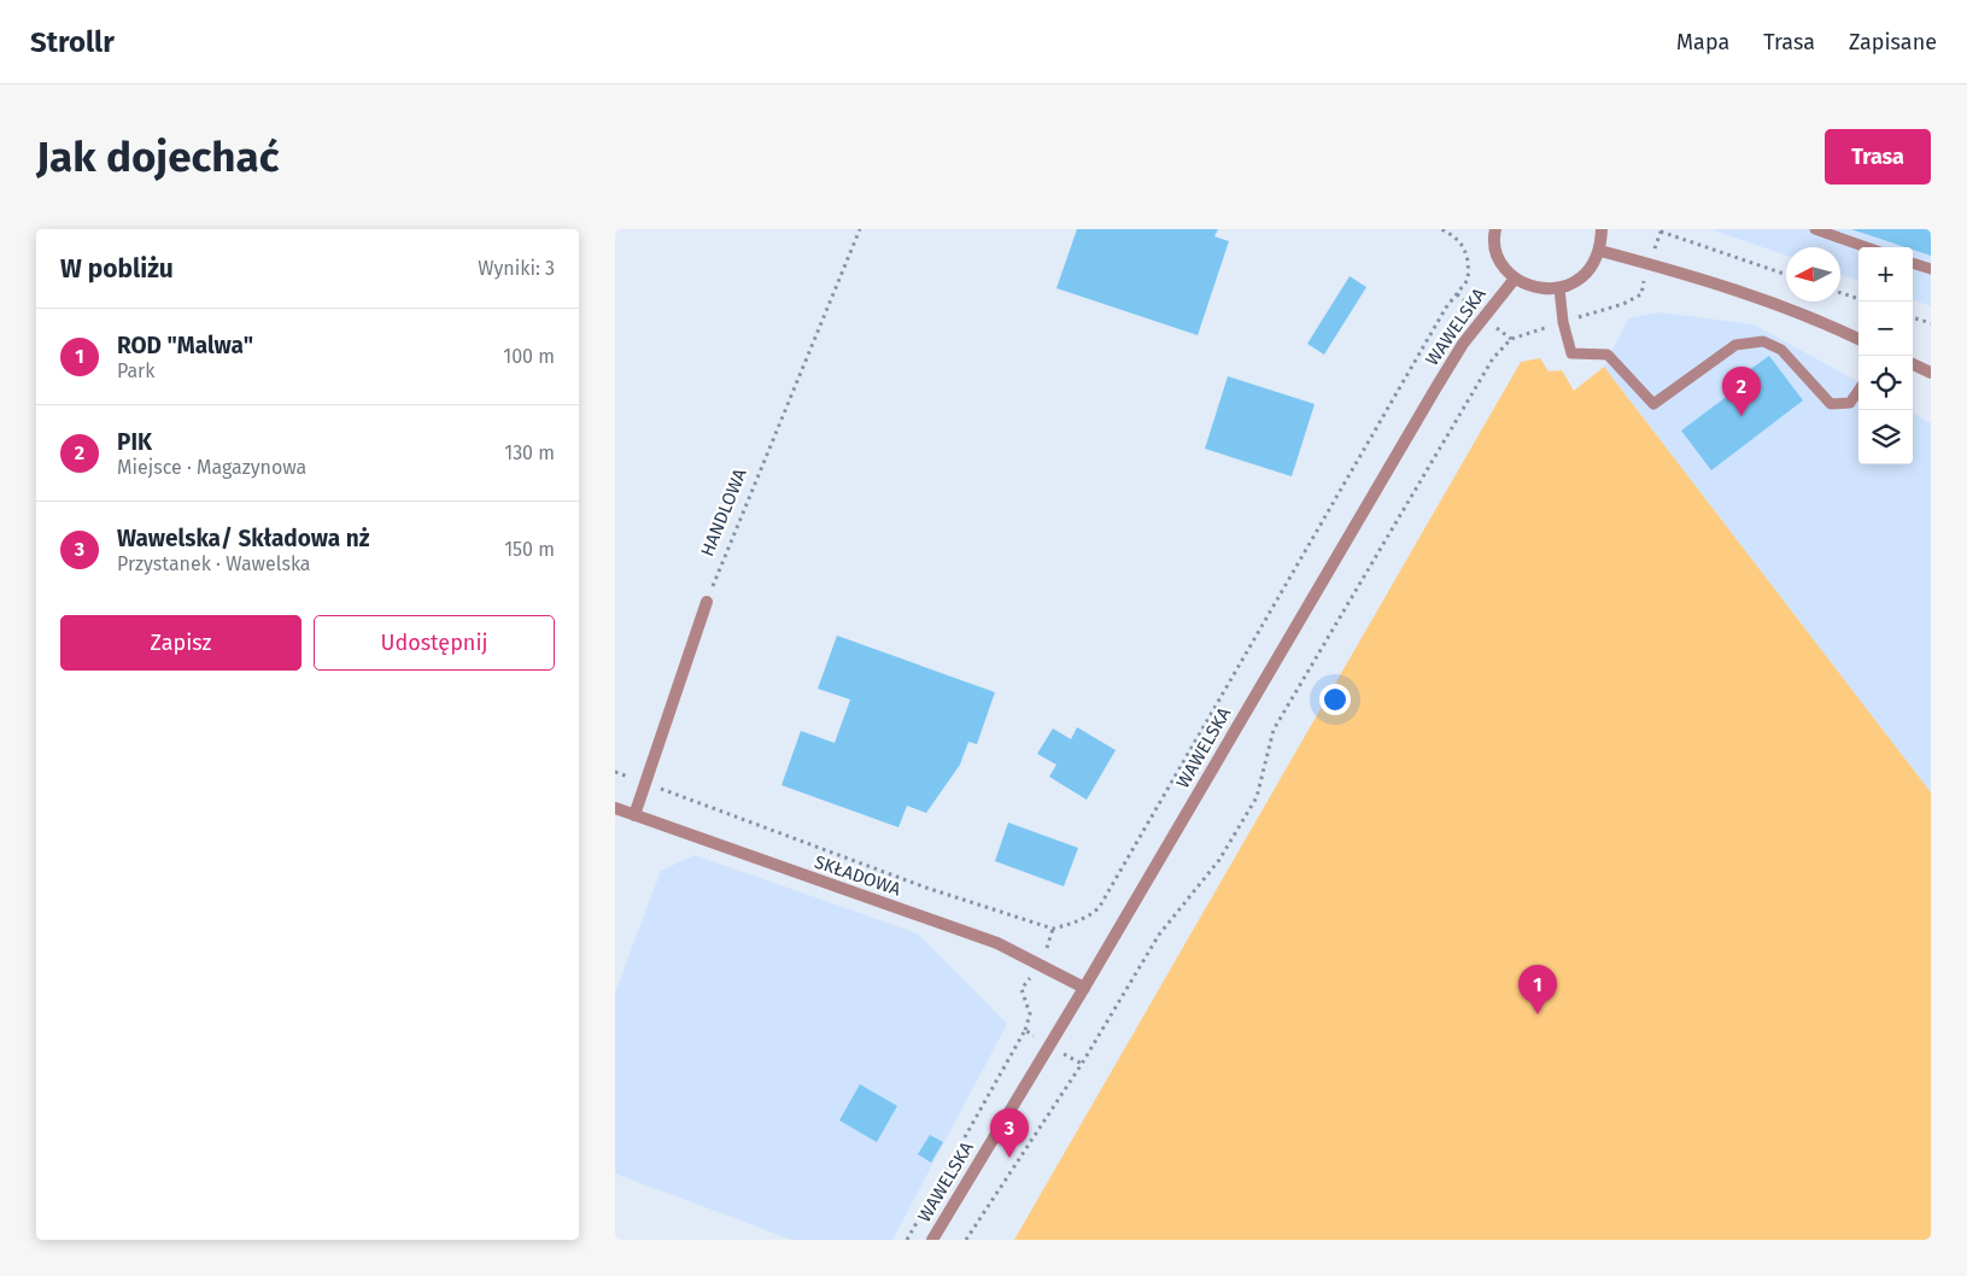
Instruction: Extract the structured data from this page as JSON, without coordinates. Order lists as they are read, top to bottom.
{
  "streets": {
    "street": ["WAWELSKA", "SKŁADOWA"],
    "path": ["HANDLOWA"]
  },
  "crossings": [
    ["WAWELSKA", "SKŁADOWA"]
  ],
  "north": "left",
  "page": {
    "header": "Strollr",
    "nav": ["Mapa", "Trasa", "Zapisane"],
    "buttons": [
      "Trasa",
      ["Zapisz", "Udostępnij"]
    ],
    "title": "Jak dojechać",
    "heading": ["W pobliżu", "Wyniki: 3"],
    "map_buttons": ["+", "−"],
    "list": [
      {
        "mark": "1",
        "name": "ROD \"Malwa\"",
        "note": "Park",
        "value": "100 m"
      },
      {
        "mark": "2",
        "name": "PIK",
        "note": "Miejsce · Magazynowa",
        "value": "130 m"
      },
      {
        "mark": "3",
        "name": "Wawelska/ Składowa nż",
        "note": "Przystanek · Wawelska",
        "value": "150 m"
      }
    ],
    "pins": ["2", "1", "3"]
  }
}
